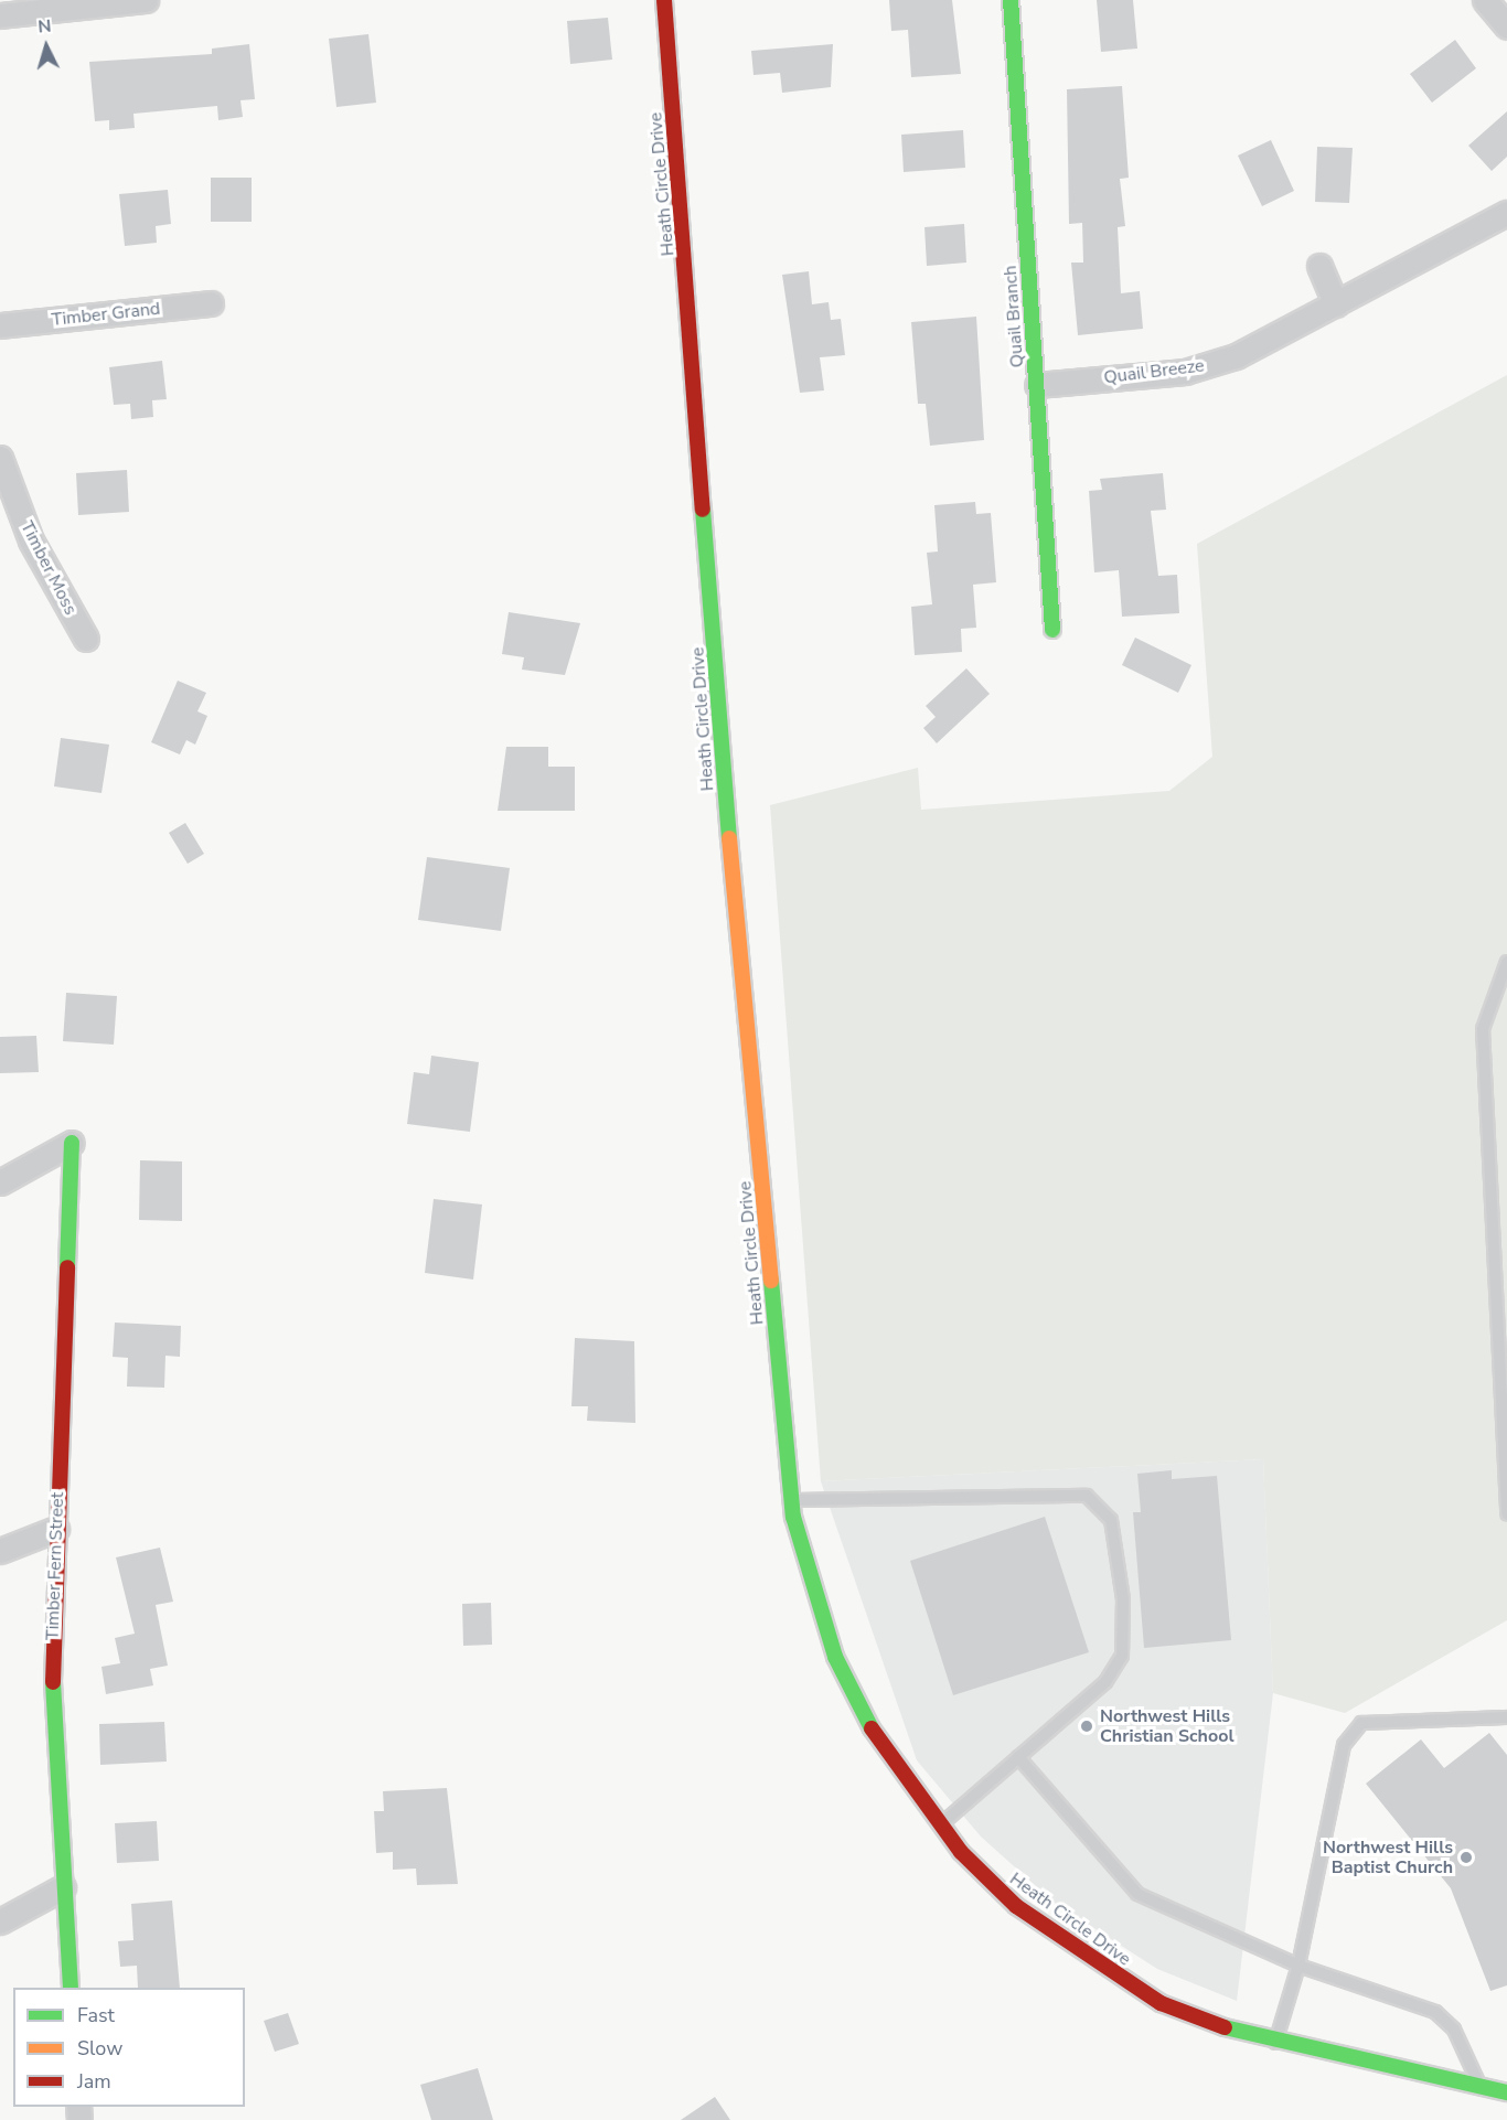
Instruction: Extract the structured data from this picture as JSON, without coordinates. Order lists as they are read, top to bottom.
{
  "streets": {
    "street": [
      "Heath Circle Drive",
      "Timber Grand",
      "Quail Branch",
      "Quail Breeze",
      "Timber Moss",
      "Timber Fern Street"
    ]
  },
  "crossings": [
    ["Quail Branch", "Quail Breeze"]
  ],
  "places": ["Northwest Hills Christian School", "Northwest Hills Baptist Church"],
  "legend": ["Fast", "Slow", "Jam"],
  "north": "top"
}
